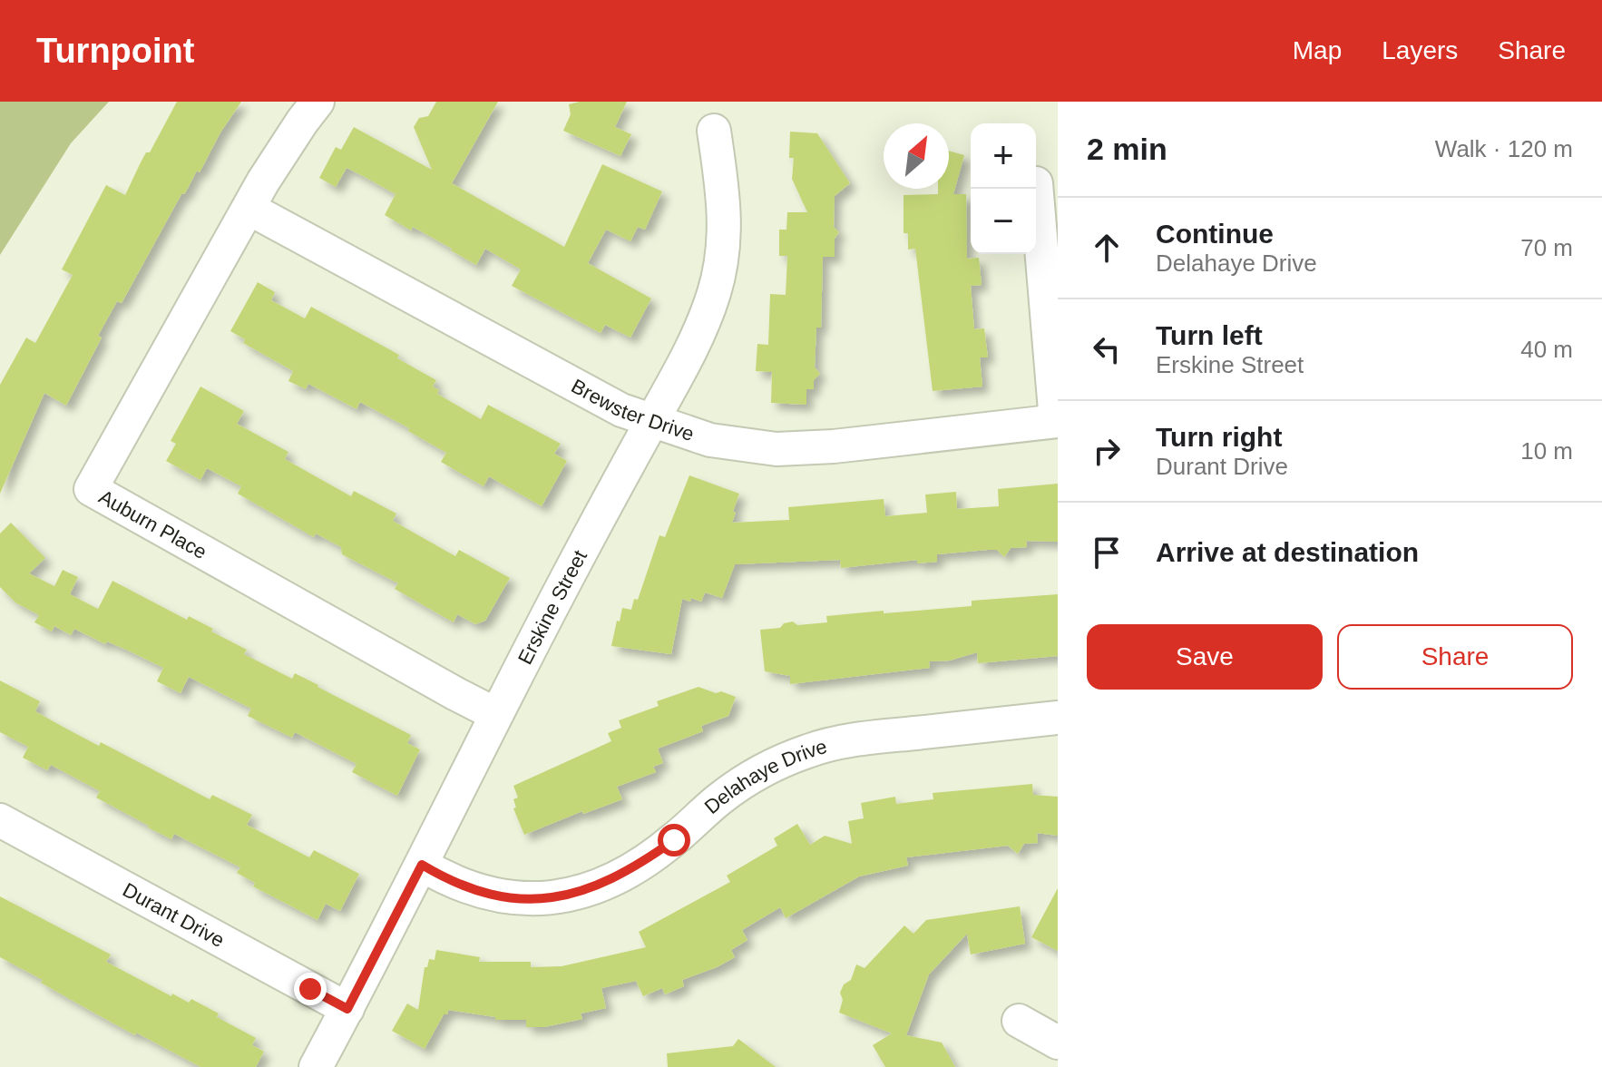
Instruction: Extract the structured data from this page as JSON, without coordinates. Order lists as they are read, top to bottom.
{
  "streets": {
    "street": [
      "Brewster Drive",
      "Auburn Place",
      "Erskine Street",
      "Delahaye Drive",
      "Durant Drive"
    ]
  },
  "crossings": [
    ["Brewster Drive", "Auburn Place"],
    ["Brewster Drive", "Erskine Street"],
    ["Auburn Place", "Erskine Street"],
    ["Erskine Street", "Delahaye Drive"],
    ["Erskine Street", "Durant Drive"]
  ],
  "north": "top right",
  "page": {
    "header": "Turnpoint",
    "nav": ["Map", "Layers", "Share"],
    "heading": ["2 min", "Walk · 120 m"],
    "map_buttons": ["+", "−"],
    "list": [
      ["Continue", "Delahaye Drive", "70 m"],
      ["Turn left", "Erskine Street", "40 m"],
      ["Turn right", "Durant Drive", "10 m"],
      "Arrive at destination"
    ],
    "buttons": ["Save", "Share"]
  }
}
